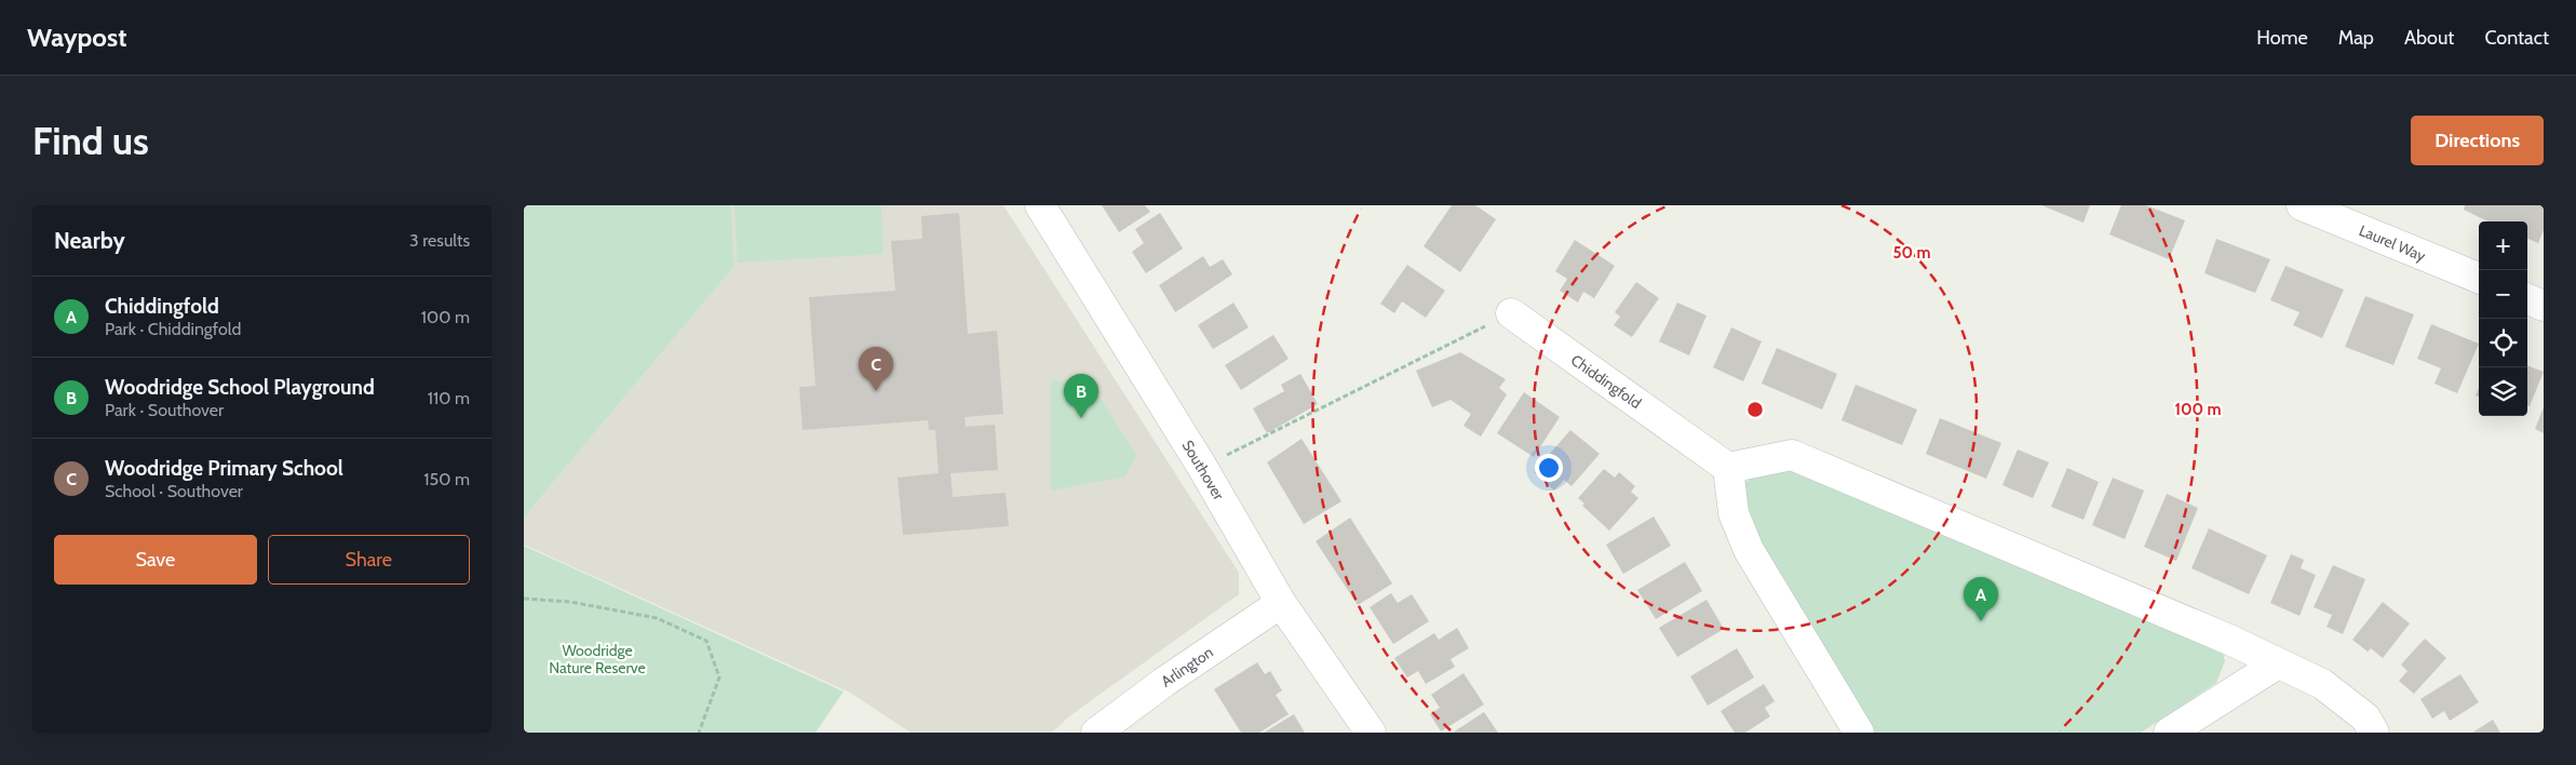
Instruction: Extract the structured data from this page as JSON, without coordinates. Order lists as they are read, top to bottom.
{
  "streets": {
    "street": [
      "Laurel Way",
      "Chiddingfold",
      "Southover",
      "Arlington"
    ]
  },
  "crossings": [
    ["Southover", "Arlington"]
  ],
  "parks": ["Woodridge Nature Reserve"],
  "page": {
    "header": "Waypost",
    "nav": [
      "Home",
      "Map",
      "About",
      "Contact"
    ],
    "buttons": [
      "Directions",
      ["Save", "Share"]
    ],
    "title": "Find us",
    "heading": ["Nearby", "3 results"],
    "map_buttons": ["+", "−"],
    "list": [
      {
        "mark": "A",
        "name": "Chiddingfold",
        "note": "Park · Chiddingfold",
        "value": "100 m"
      },
      {
        "mark": "B",
        "name": "Woodridge School Playground",
        "note": "Park · Southover",
        "value": "110 m"
      },
      {
        "mark": "C",
        "name": "Woodridge Primary School",
        "note": "School · Southover",
        "value": "150 m"
      }
    ],
    "pins": ["C", "B", "A"]
  },
  "rings": ["50 m", "100 m"]
}
